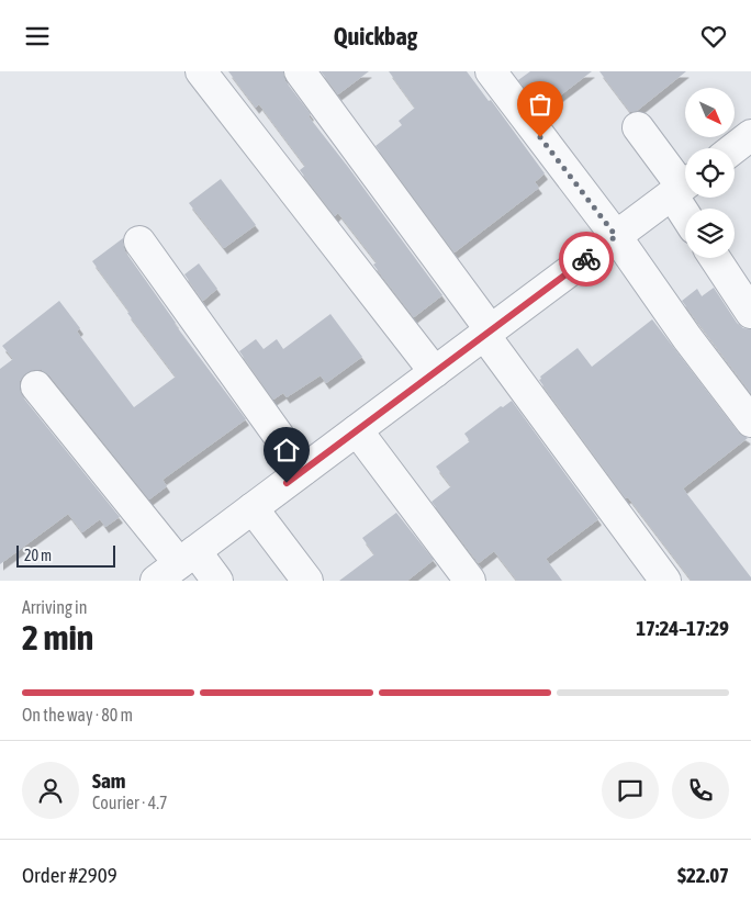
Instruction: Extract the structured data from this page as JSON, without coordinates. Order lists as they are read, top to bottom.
{
  "scale_bar": "20 m",
  "north": "bottom right",
  "page": {
    "header": "Quickbag",
    "scale": "20 m",
    "heading": ["2 min", "Arriving in", "17:24–17:29"],
    "panel": [
      "Sam",
      "Courier · 4.7",
      "Order #2909",
      "$22.07"
    ],
    "bar": "On the way · 80 m"
  }
}
